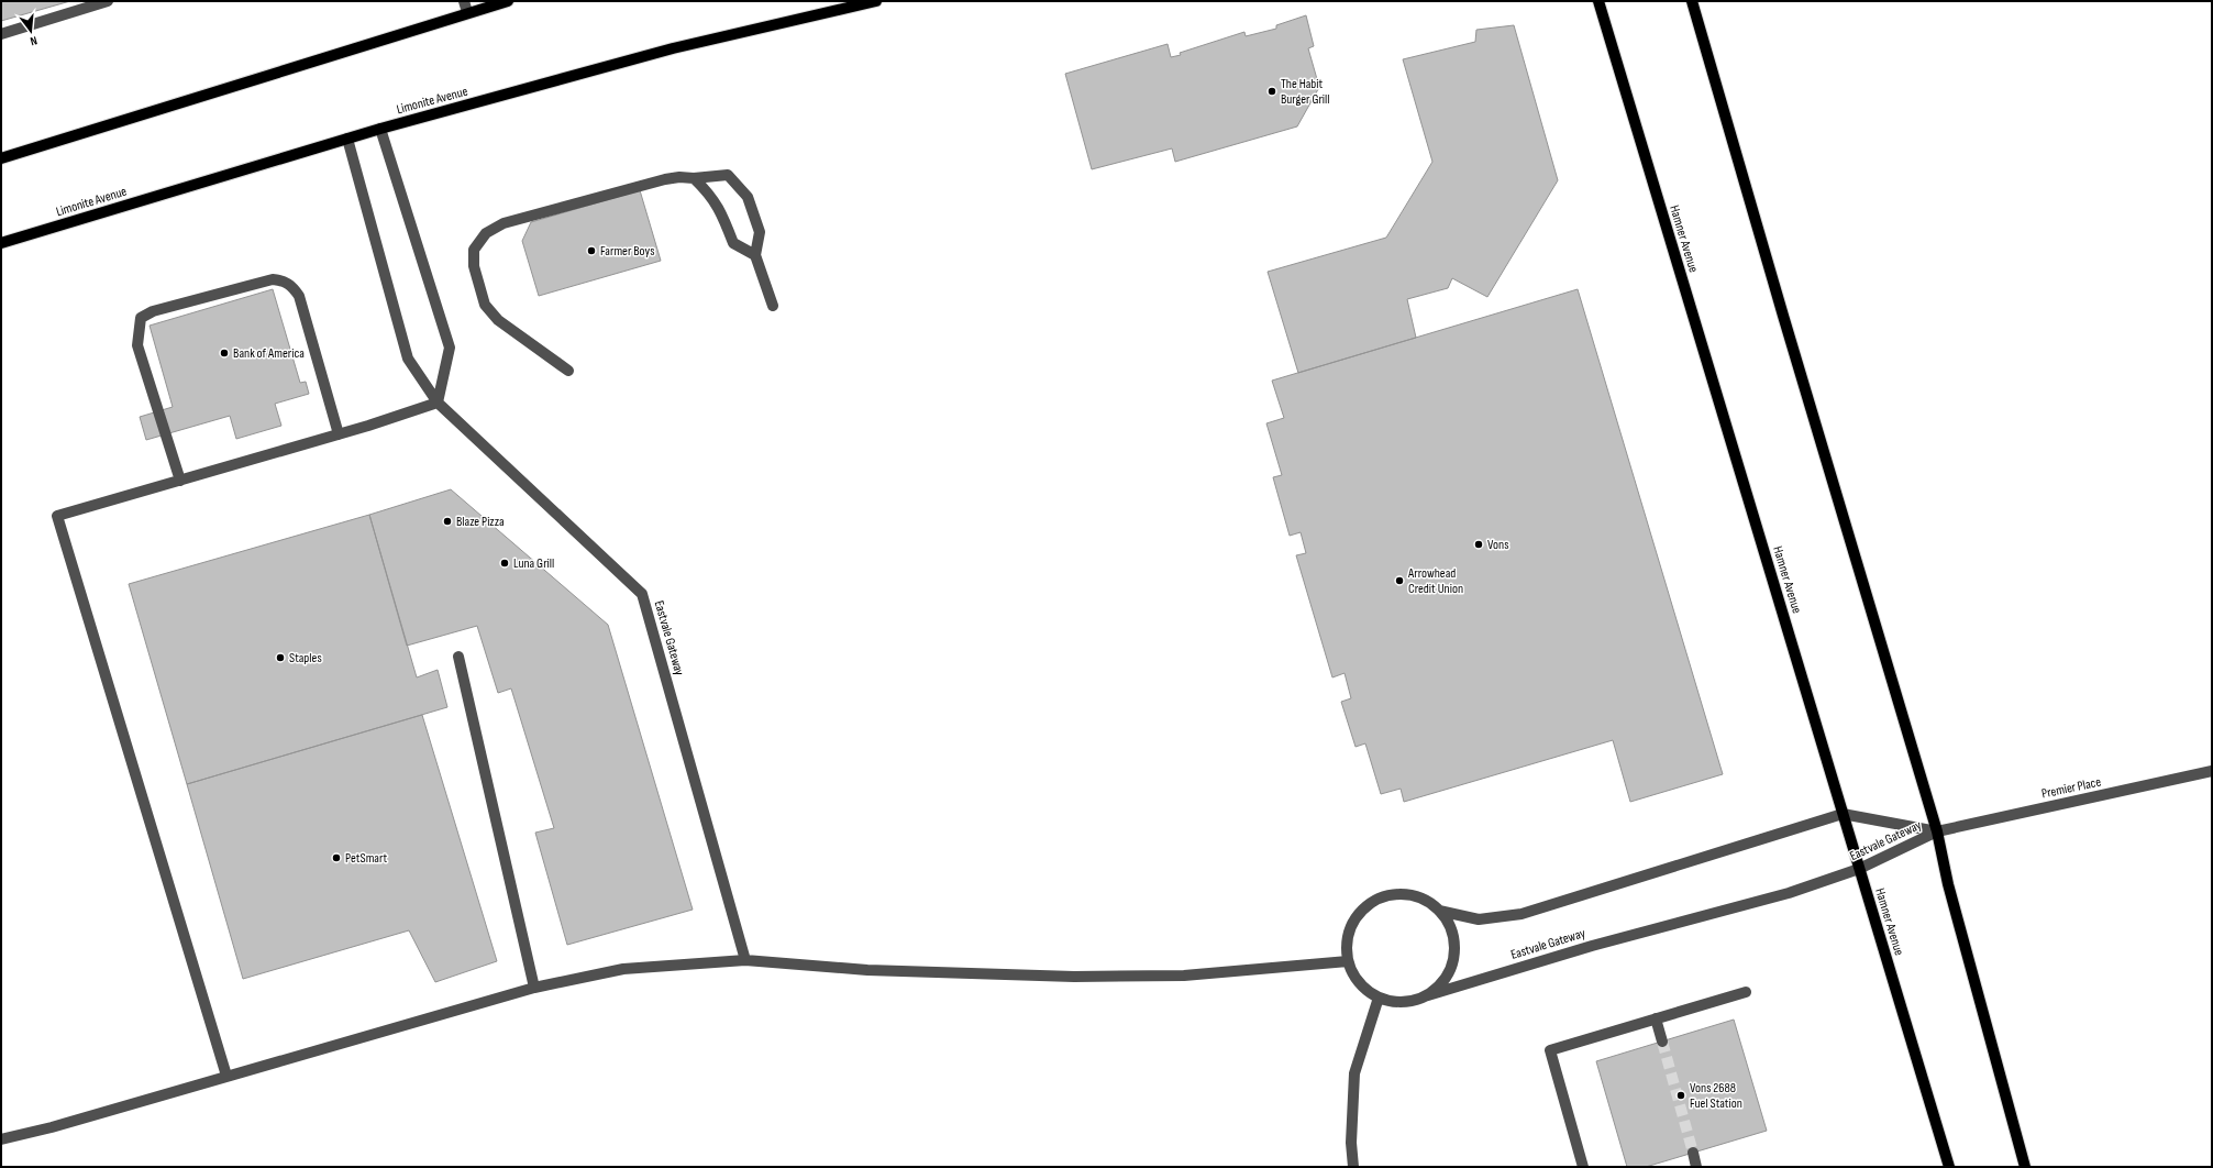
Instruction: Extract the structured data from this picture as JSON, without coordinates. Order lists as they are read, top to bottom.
{
  "streets": {
    "main road": ["Limonite Avenue", "Hamner Avenue"],
    "street": ["Eastvale Gateway", "Premier Place"]
  },
  "crossings": [
    ["Limonite Avenue", "Eastvale Gateway"],
    ["Hamner Avenue", "Eastvale Gateway"],
    ["Eastvale Gateway", "Premier Place"]
  ],
  "places": [
    "The Habit Burger Grill",
    "Farmer Boys",
    "Bank of America",
    "Blaze Pizza",
    "Vons",
    "Luna Grill",
    "Arrowhead Credit Union",
    "Staples",
    "PetSmart",
    "Vons 2688 Fuel Station"
  ],
  "north": "bottom"
}
